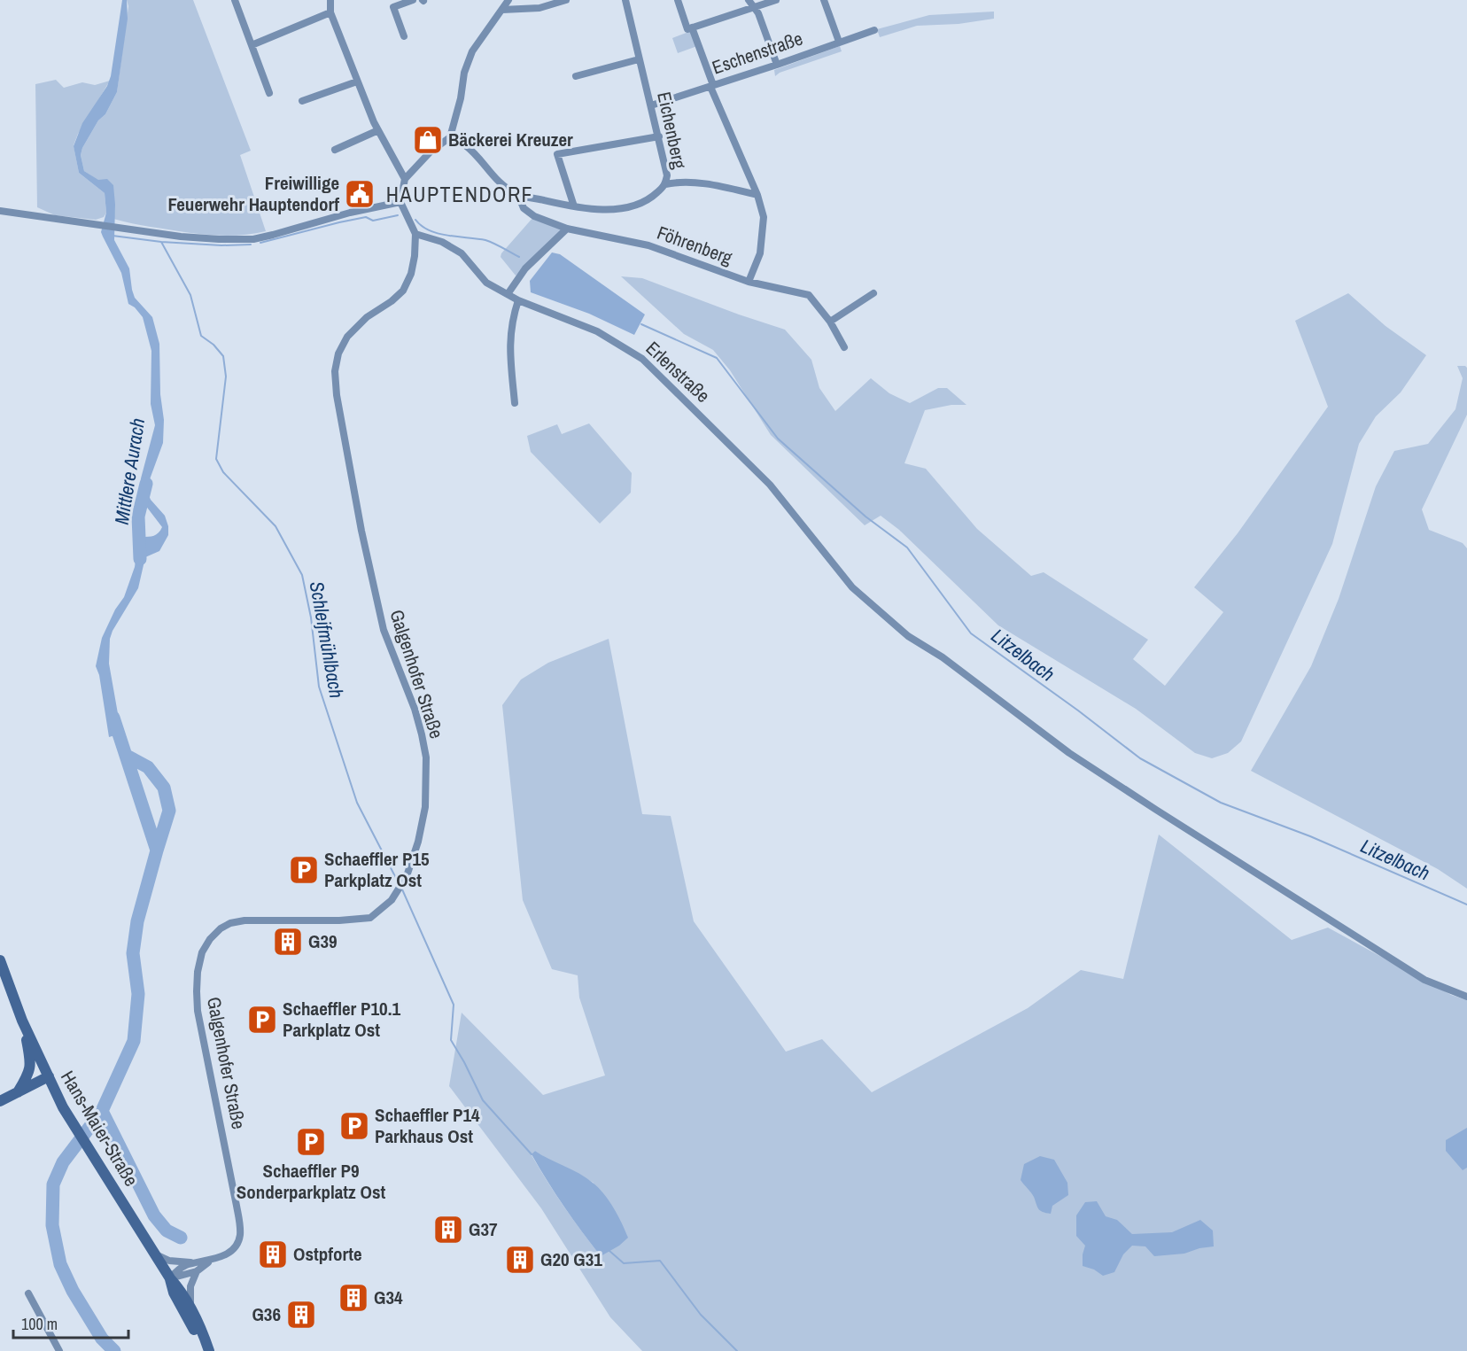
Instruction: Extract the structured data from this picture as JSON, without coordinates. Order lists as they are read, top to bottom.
{
  "streets": {
    "street": [
      "Eschenstraße",
      "Eichenberg",
      "Föhrenberg",
      "Erlenstraße",
      "Galgenhofer Straße",
      "Hans-Maier-Straße"
    ]
  },
  "crossings": [
    ["Eschenstraße", "Eichenberg"],
    ["Eichenberg", "Föhrenberg"],
    ["Erlenstraße", "Galgenhofer Straße"],
    ["Galgenhofer Straße", "Hans-Maier-Straße"]
  ],
  "districts": ["HAUPTENDORF"],
  "water": ["Mittlere Aurach", "Schleifmühlbach", "Litzelbach"],
  "places": {
    "shop": ["Bäckerei Kreuzer"],
    "public building": ["Freiwillige Feuerwehr Hauptendorf"],
    "parking": [
      "Schaeffler P15 Parkplatz Ost",
      "Schaeffler P10.1 Parkplatz Ost",
      "Schaeffler P14 Parkhaus Ost",
      "Schaeffler P9 Sonderparkplatz Ost"
    ],
    "building": [
      "G39",
      "G37",
      "Ostpforte",
      "G20 G31",
      "G34",
      "G36"
    ]
  },
  "scale_bar": "100 m"
}
